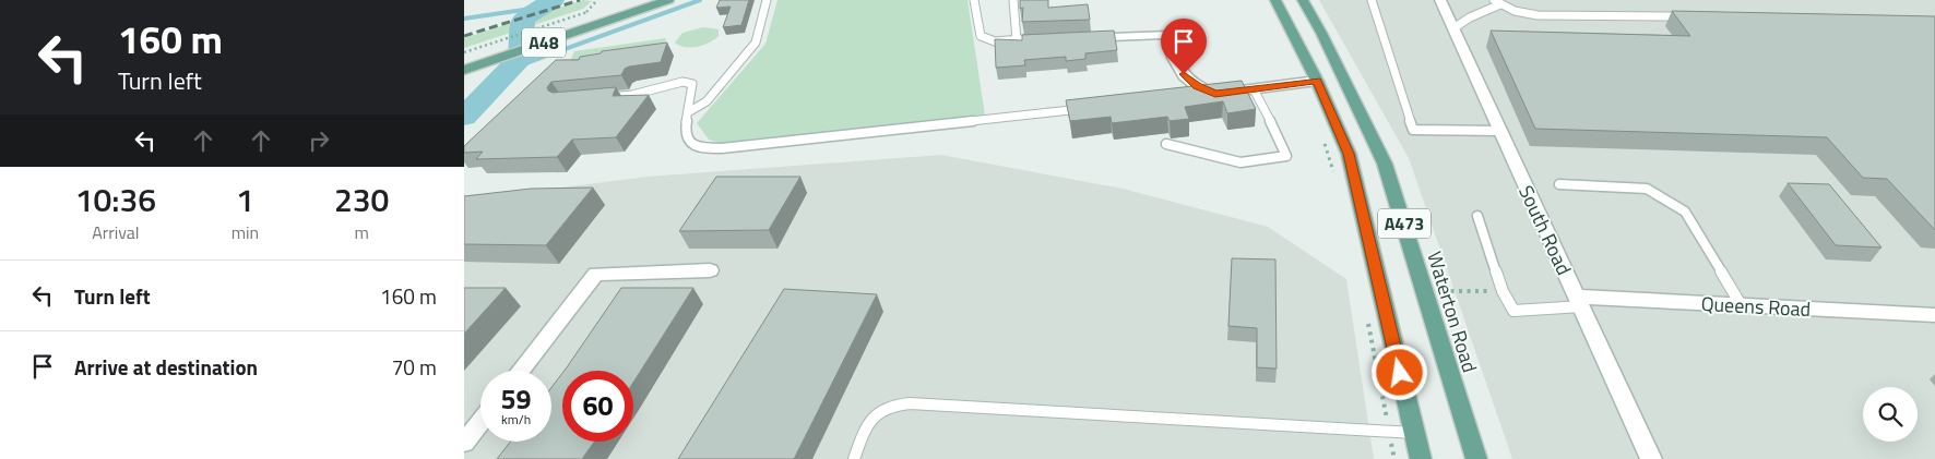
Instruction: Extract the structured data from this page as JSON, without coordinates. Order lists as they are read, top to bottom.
{
  "streets": {
    "main road": ["A48", "A473", "Waterton Road"],
    "street": ["South Road", "Queens Road"]
  },
  "crossings": [
    ["South Road", "Queens Road"]
  ],
  "page": {
    "turn": ["160 m", "Turn left"],
    "eta": [
      "10:36",
      "Arrival",
      "1",
      "min",
      "230",
      "m"
    ],
    "list": [
      {
        "name": "Turn left",
        "value": "160 m"
      },
      {
        "name": "Arrive at destination",
        "value": "70 m"
      }
    ],
    "speed": "59 km/h",
    "limit": "60"
  }
}
